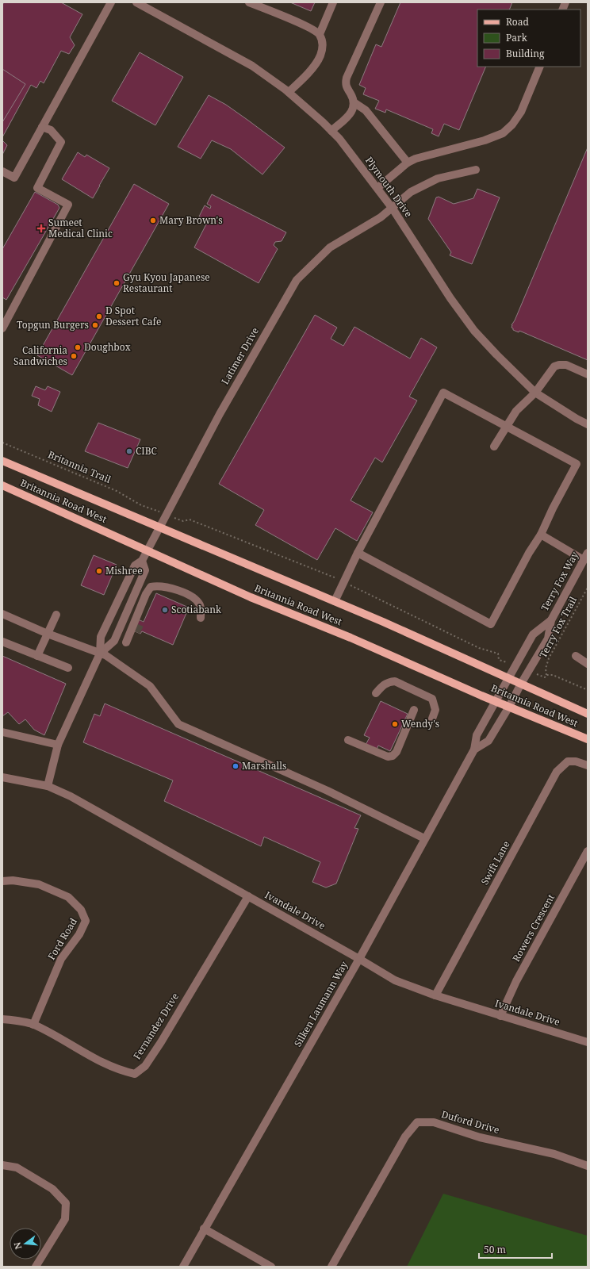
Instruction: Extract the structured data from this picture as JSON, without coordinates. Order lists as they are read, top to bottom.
{
  "streets": {
    "main road": ["Britannia Road West"],
    "street": [
      "Plymouth Drive",
      "Latimer Drive",
      "Terry Fox Way",
      "Swift Lane",
      "Ivandale Drive",
      "Rowers Crescent",
      "Ford Road",
      "Silken Laumann Way",
      "Fernandez Drive",
      "Duford Drive"
    ],
    "path": ["Britannia Trail", "Terry Fox Trail"]
  },
  "crossings": [
    ["Plymouth Drive", "Latimer Drive"],
    ["Latimer Drive", "Britannia Road West"],
    ["Britannia Road West", "Terry Fox Way"],
    ["Britannia Road West", "Silken Laumann Way"],
    ["Terry Fox Way", "Silken Laumann Way"],
    ["Swift Lane", "Ivandale Drive"],
    ["Ivandale Drive", "Rowers Crescent"],
    ["Ivandale Drive", "Silken Laumann Way"],
    ["Ivandale Drive", "Fernandez Drive"],
    ["Ford Road", "Fernandez Drive"]
  ],
  "places": {
    "other": [
      "Mary Brown's",
      "Gyu Kyou Japanese Restaurant",
      "D Spot Dessert Cafe",
      "Topgun Burgers",
      "Doughbox",
      "California Sandwiches",
      "CIBC",
      "Mishree",
      "Scotiabank",
      "Wendy's",
      "Marshalls"
    ],
    "health": ["Sumeet Medical Clinic"]
  },
  "legend": ["Road", "Park", "Building"],
  "scale_bar": "50 m",
  "north": "left"
}
